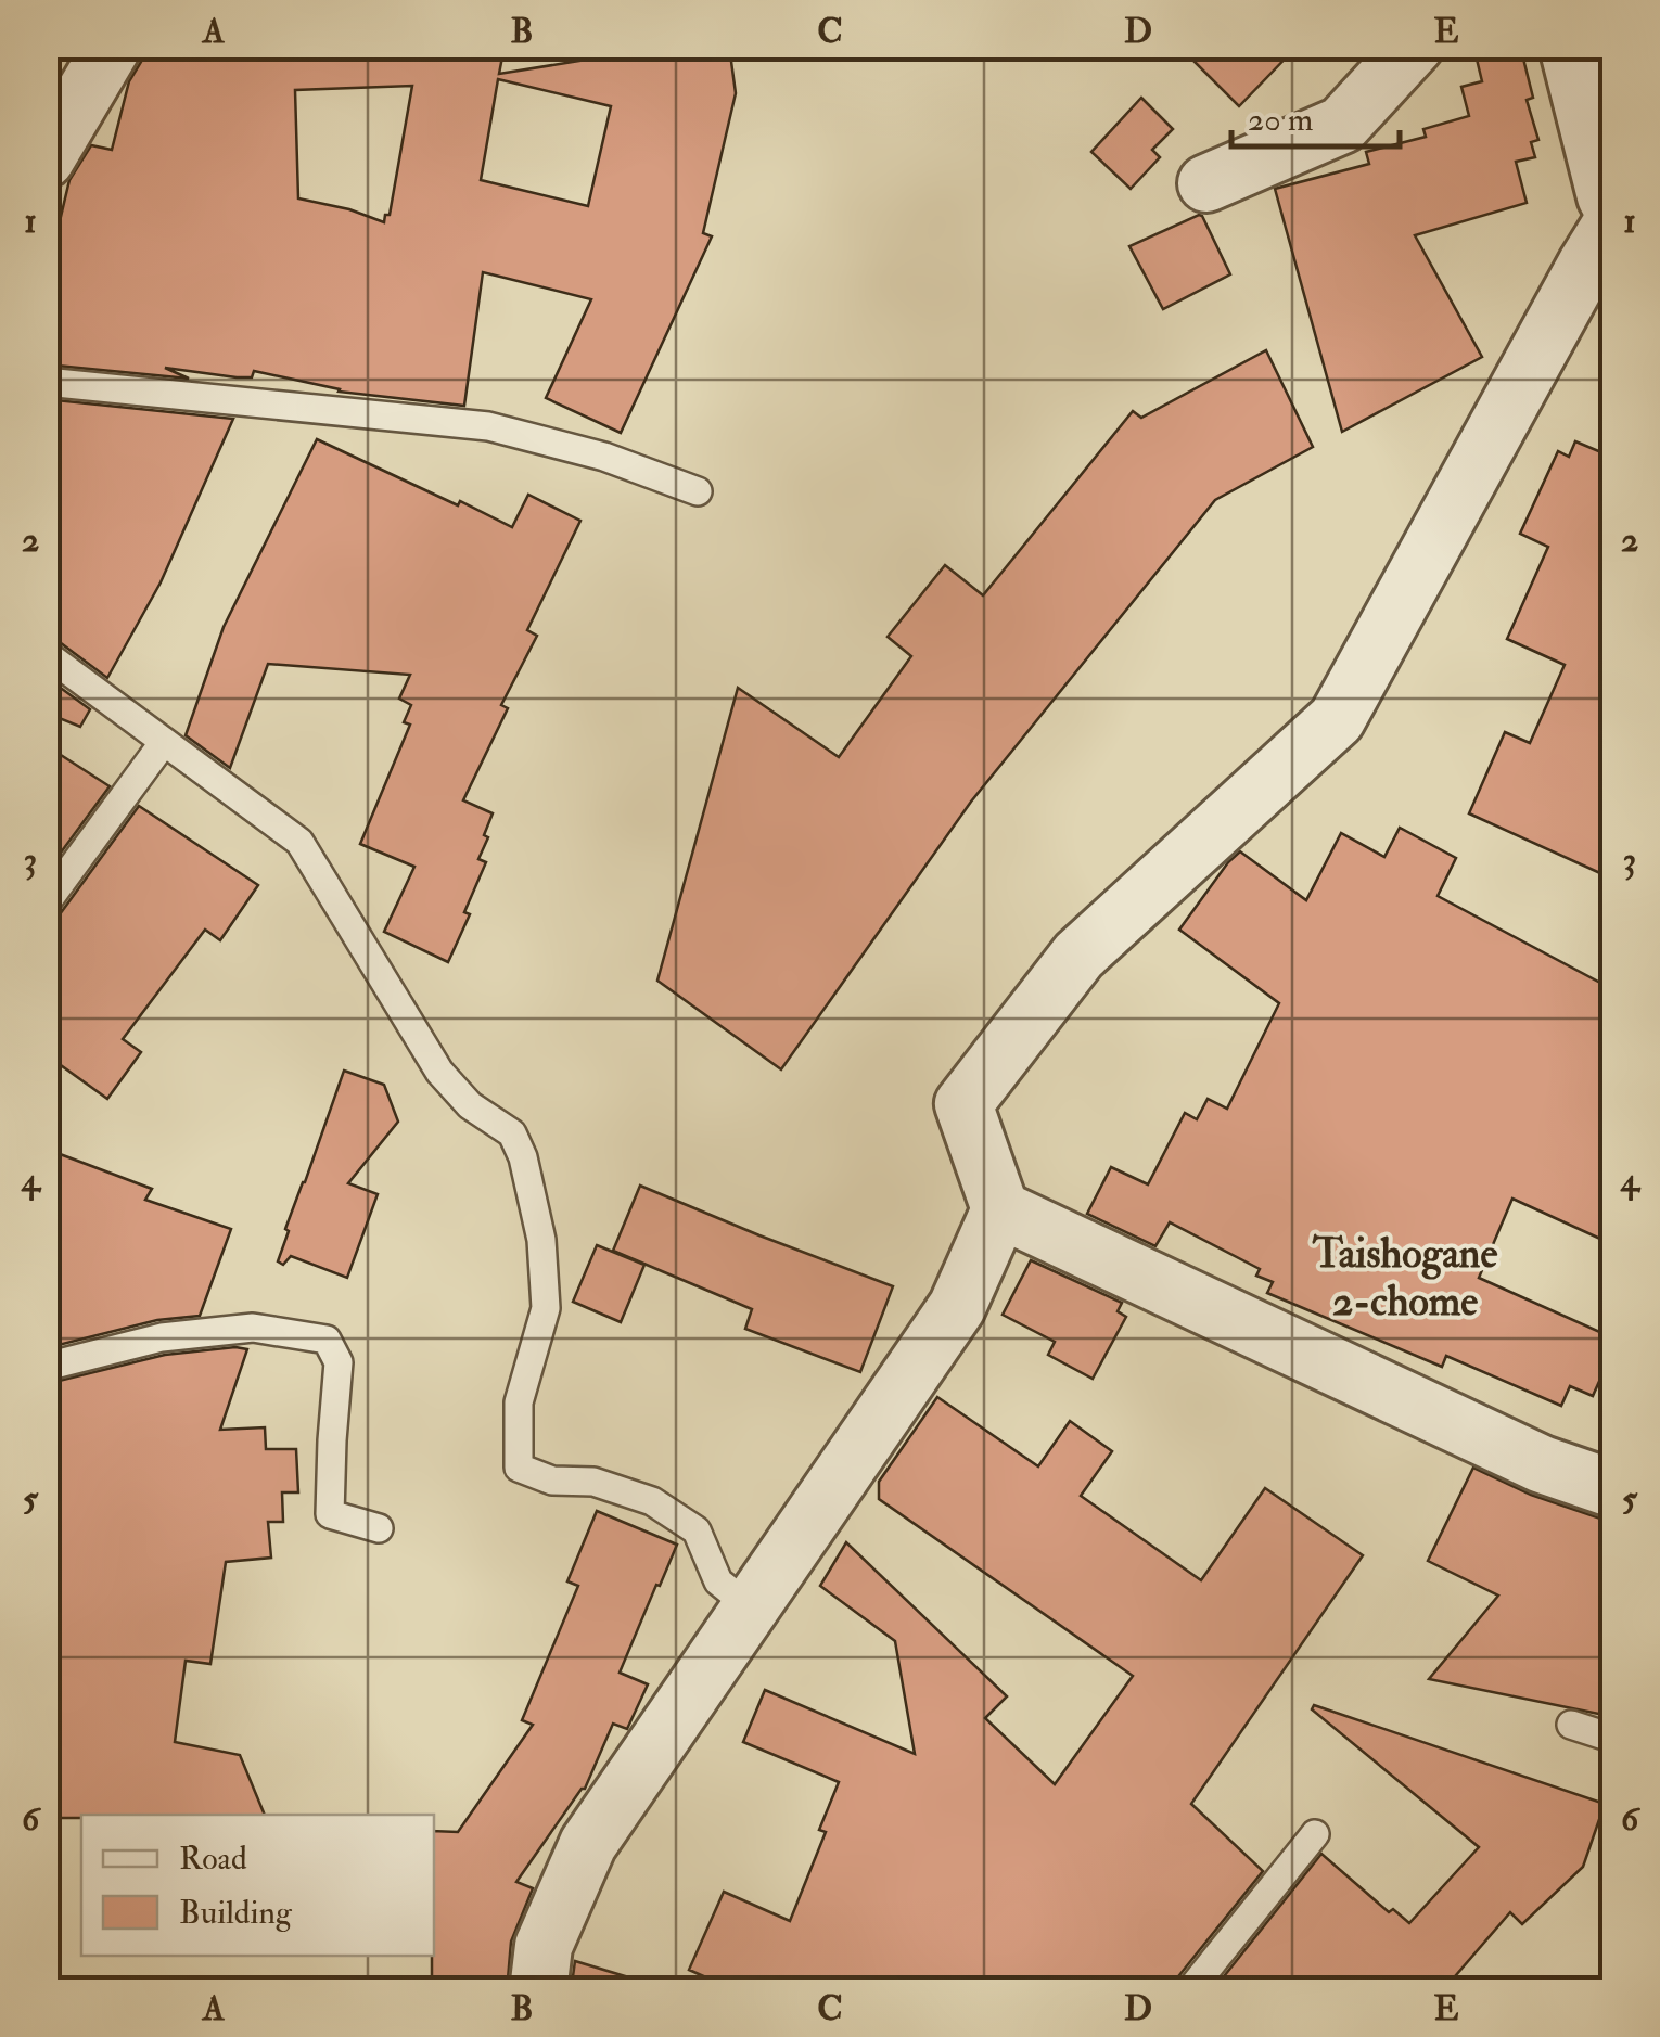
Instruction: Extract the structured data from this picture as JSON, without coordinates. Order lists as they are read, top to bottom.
{
  "districts": ["Taishogane 2-chome"],
  "legend": ["Road", "Building"],
  "scale_bar": "20 m",
  "grid": {
    "columns": [
      "A",
      "B",
      "C",
      "D",
      "E"
    ],
    "rows": [
      "1",
      "2",
      "3",
      "4",
      "5",
      "6"
    ]
  }
}
